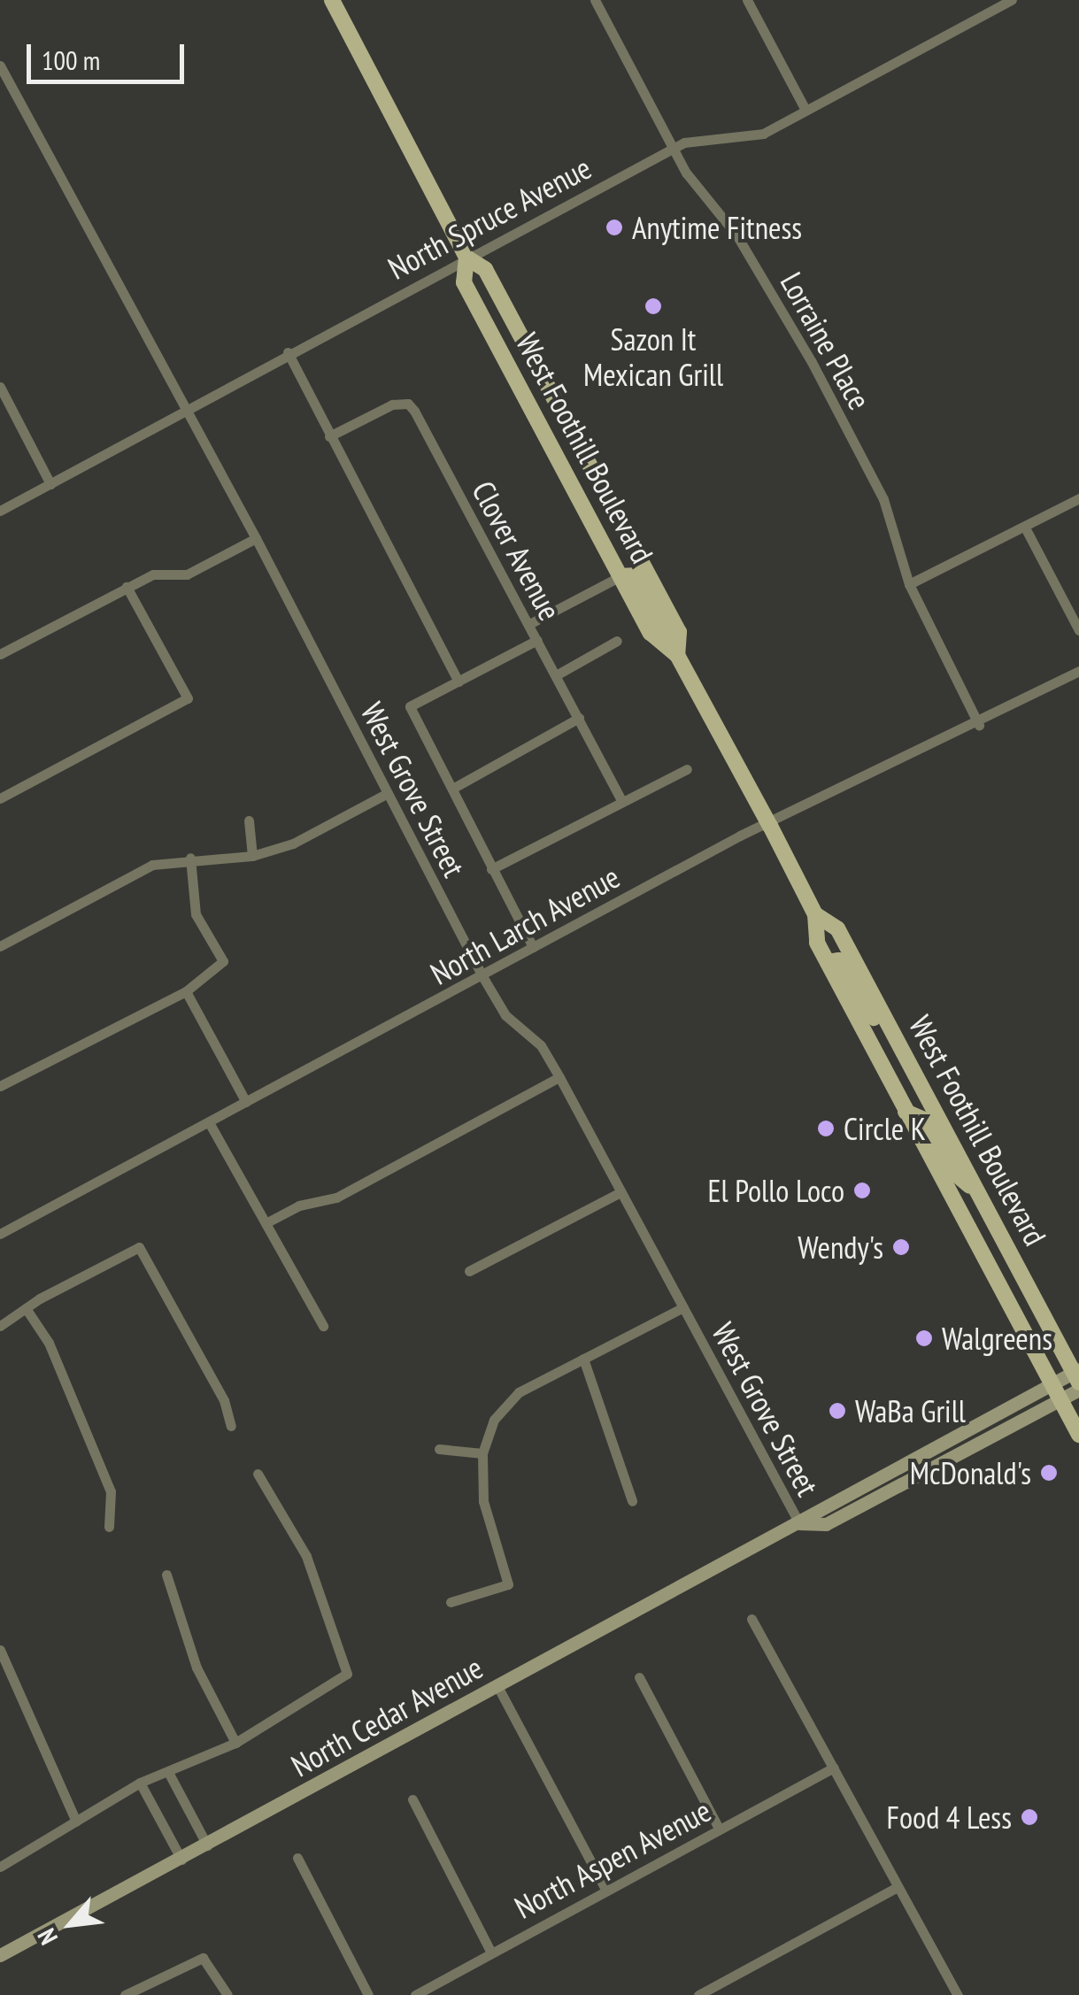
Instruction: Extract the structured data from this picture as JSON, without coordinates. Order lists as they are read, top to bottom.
{
  "streets": {
    "main road": ["West Foothill Boulevard", "North Cedar Avenue"],
    "street": [
      "North Spruce Avenue",
      "Lorraine Place",
      "Clover Avenue",
      "West Grove Street",
      "North Larch Avenue",
      "North Aspen Avenue"
    ]
  },
  "crossings": [
    ["North Spruce Avenue", "Lorraine Place"],
    ["North Spruce Avenue", "West Foothill Boulevard"],
    ["North Spruce Avenue", "West Grove Street"],
    ["Lorraine Place", "North Larch Avenue"],
    ["West Foothill Boulevard", "North Larch Avenue"],
    ["West Foothill Boulevard", "North Cedar Avenue"],
    ["West Grove Street", "North Larch Avenue"],
    ["West Grove Street", "North Cedar Avenue"]
  ],
  "places": [
    "Anytime Fitness",
    "Sazon It Mexican Grill",
    "Circle K",
    "El Pollo Loco",
    "Wendy's",
    "Walgreens",
    "WaBa Grill",
    "McDonald's",
    "Food 4 Less"
  ],
  "scale_bar": "100 m",
  "north": "bottom left"
}
